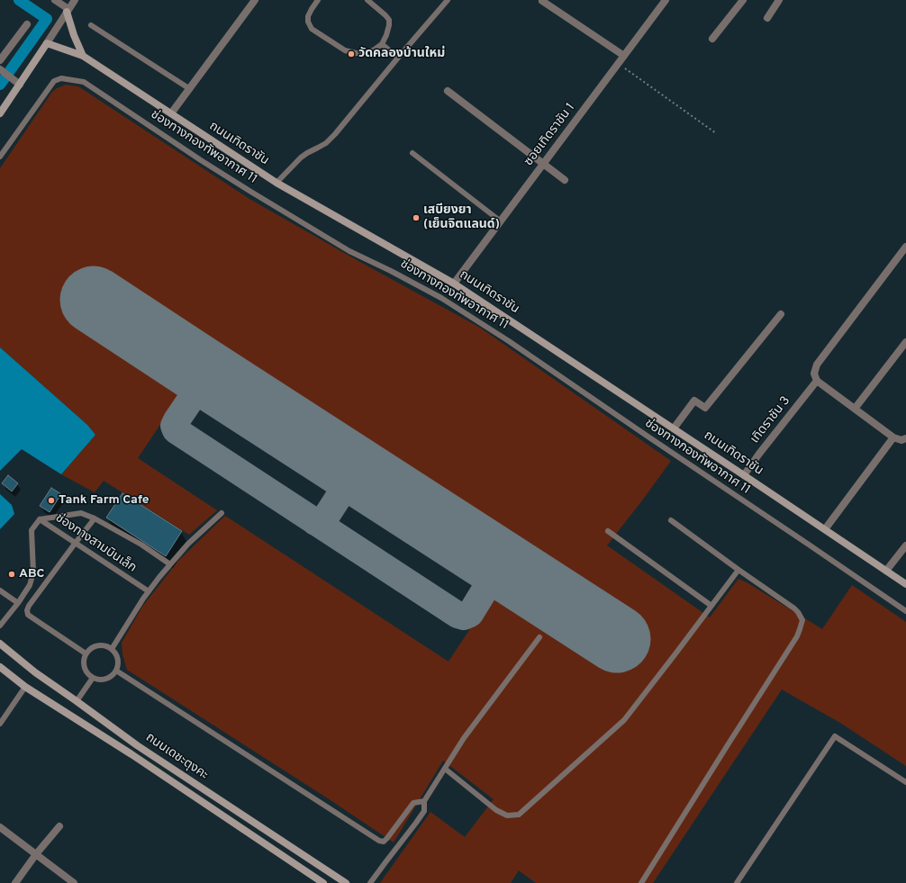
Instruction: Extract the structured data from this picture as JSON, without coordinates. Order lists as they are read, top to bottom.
{
  "streets": {
    "street": [
      "ซอยเทิดราชัน 1",
      "ถนนเทิดราชัน",
      "เทิดราชัน 3",
      "ถนนเดชะตุงคะ"
    ],
    "lane": ["ช่องทางกองทัพอากาศ 11", "ช่องทางสามบินเล็ก"]
  },
  "crossings": [
    ["ซอยเทิดราชัน 1", "ถนนเทิดราชัน"],
    ["ถนนเทิดราชัน", "เทิดราชัน 3"]
  ],
  "places": [
    "วัดคลองบ้านใหม่",
    "เสบียงยา (เย็นจิตแลนด์)",
    "Tank Farm Cafe",
    "ABC"
  ]
}
